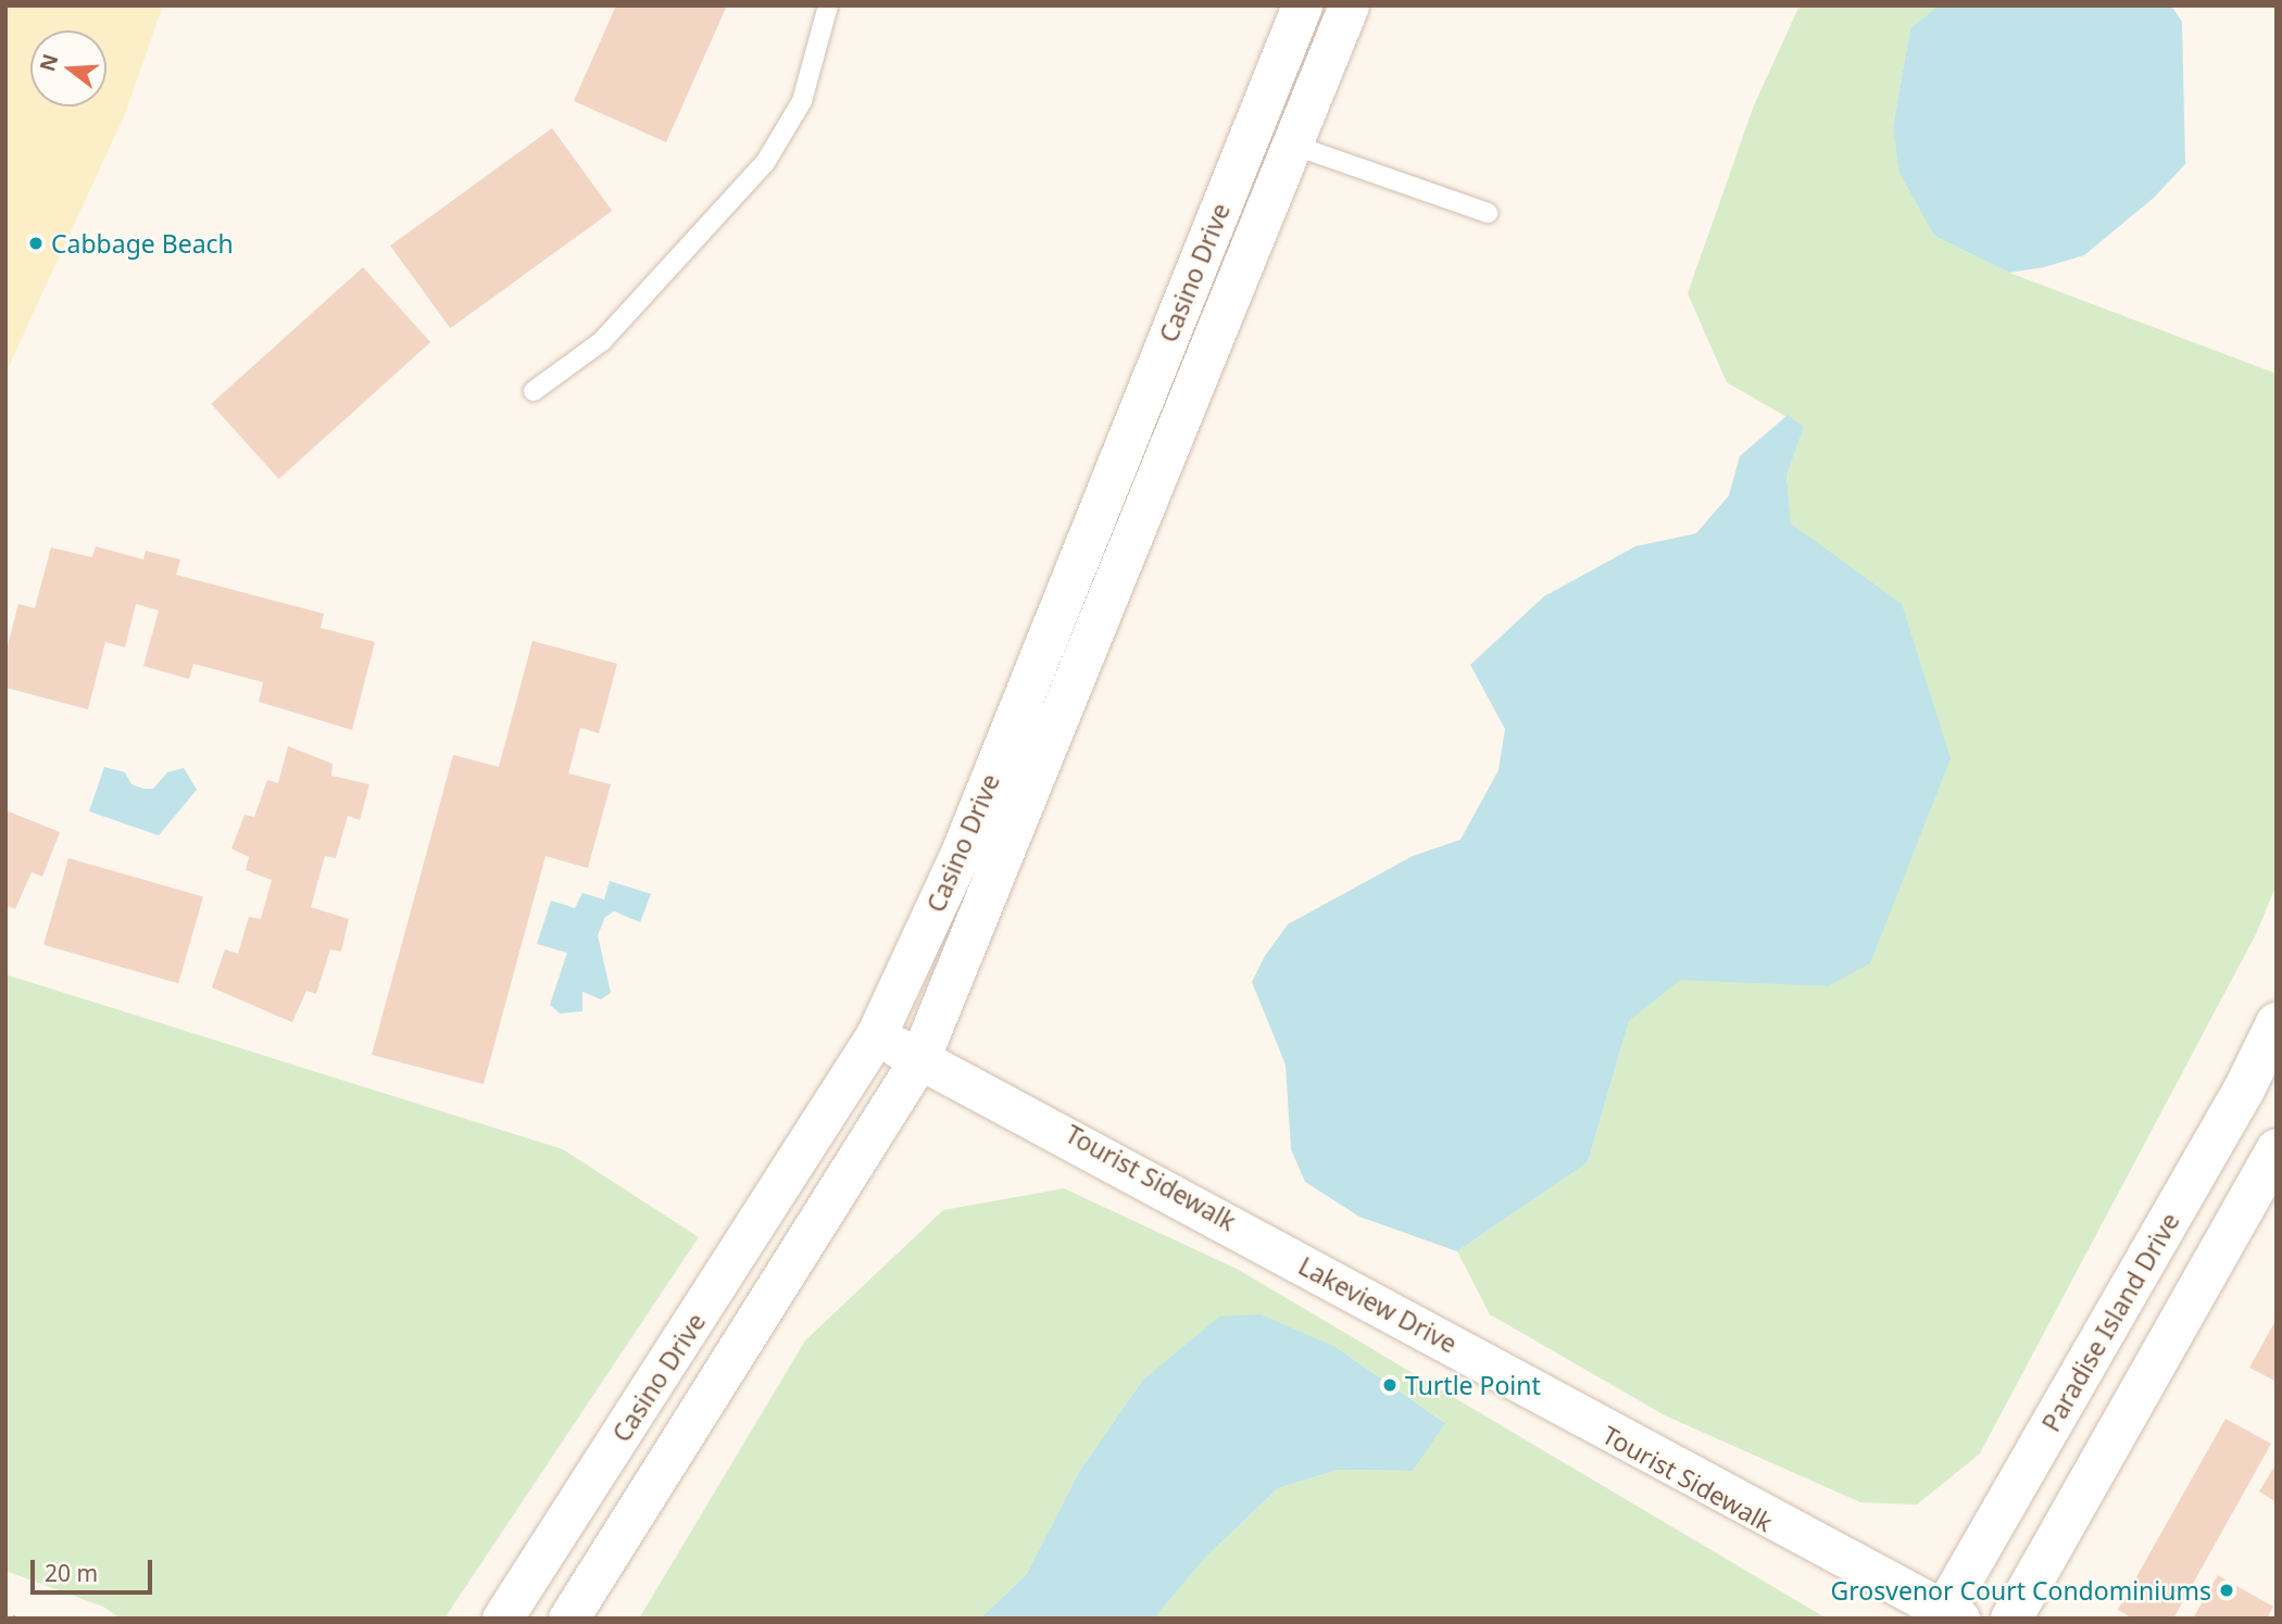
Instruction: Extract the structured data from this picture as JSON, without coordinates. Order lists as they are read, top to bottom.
{
  "streets": {
    "street": ["Casino Drive", "Lakeview Drive", "Paradise Island Drive"]
  },
  "crossings": [
    ["Casino Drive", "Lakeview Drive"],
    ["Lakeview Drive", "Paradise Island Drive"]
  ],
  "places": ["Cabbage Beach", "Turtle Point", "Grosvenor Court Condominiums"],
  "scale_bar": "20 m",
  "north": "left"
}
